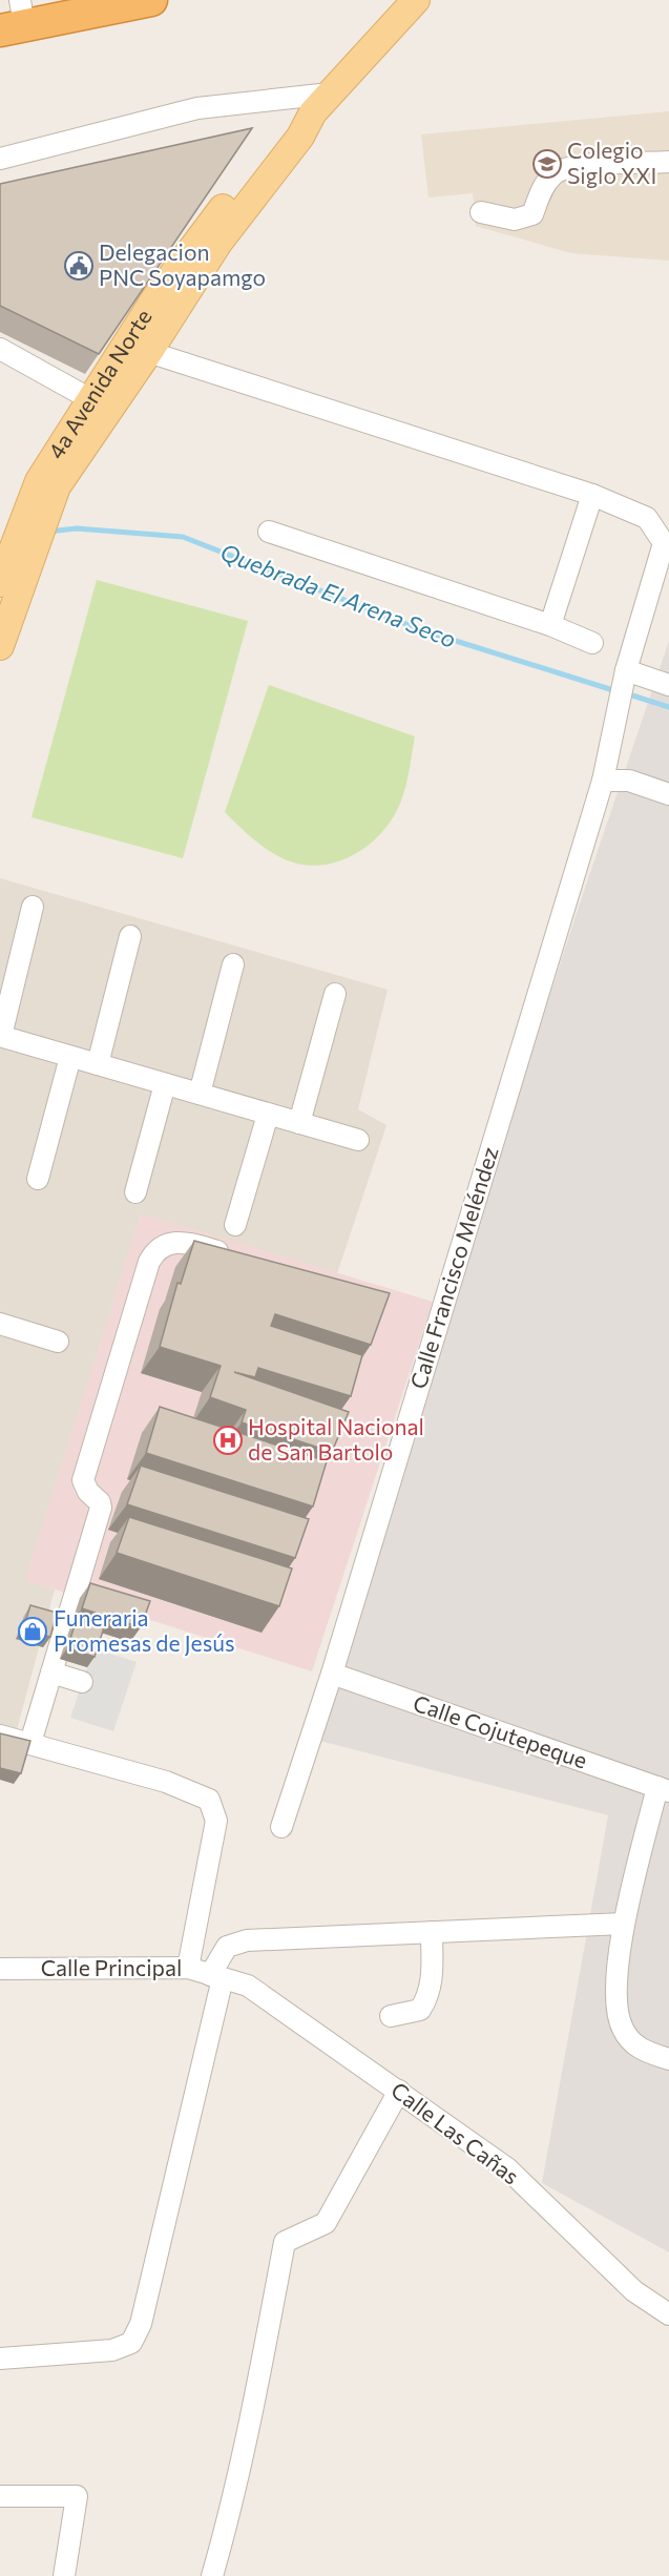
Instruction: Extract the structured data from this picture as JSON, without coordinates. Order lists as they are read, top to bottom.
{
  "streets": {
    "main road": ["4a Avenida Norte"],
    "street": [
      "Calle Francisco Meléndez",
      "Calle Cojutepeque",
      "Calle Principal",
      "Calle Las Cañas"
    ]
  },
  "crossings": [
    ["Calle Francisco Meléndez", "Calle Cojutepeque"],
    ["Calle Principal", "Calle Las Cañas"]
  ],
  "water": ["Quebrada El Arena Seco"],
  "places": {
    "school or university": ["Colegio Siglo XXI"],
    "public building": ["Delegacion PNC Soyapamgo"],
    "hospital": ["Hospital Nacional de San Bartolo"],
    "shop": ["Funeraria Promesas de Jesús"]
  }
}
